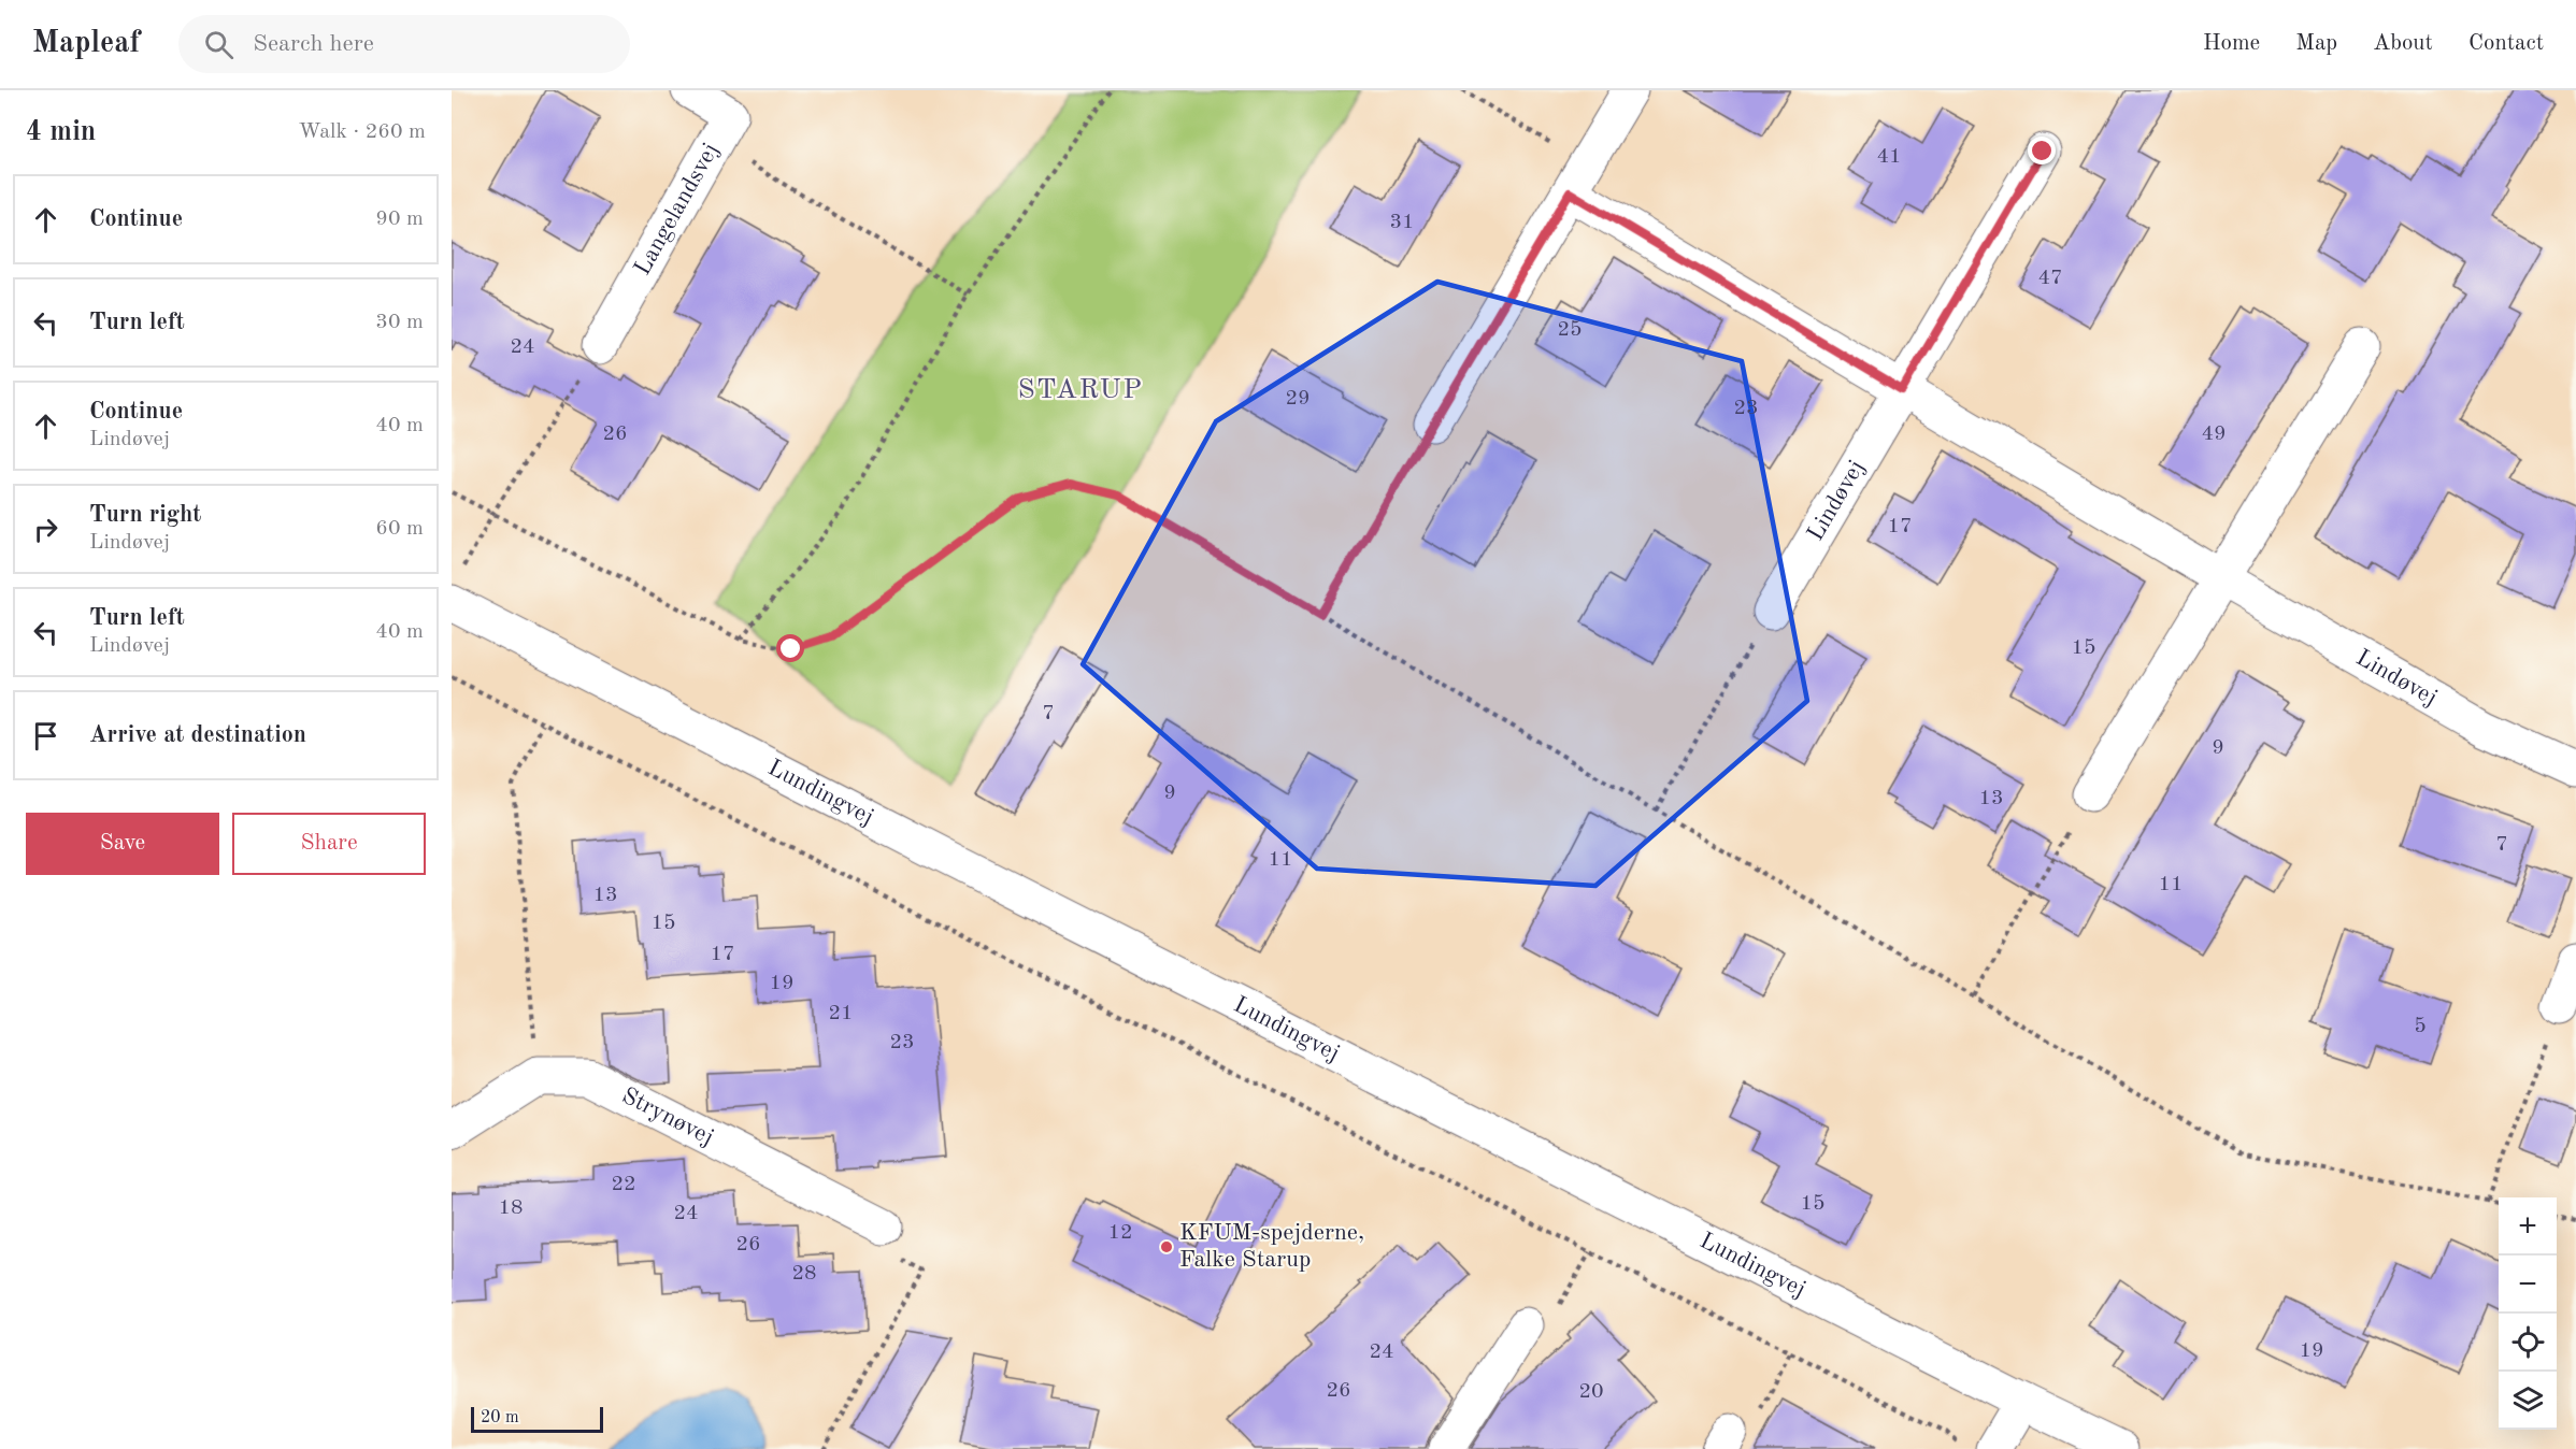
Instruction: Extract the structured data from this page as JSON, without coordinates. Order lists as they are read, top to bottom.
{
  "streets": {
    "street": [
      "Langelandsvej",
      "Lindøvej",
      "Lundingvej",
      "Strynøvej"
    ]
  },
  "districts": ["STARUP"],
  "places": ["KFUM-spejderne, Falke Starup"],
  "house_numbers": [
    "41",
    "31",
    "47",
    "25",
    "24",
    "29",
    "23",
    "26",
    "49",
    "17",
    "15",
    "7",
    "9",
    "9",
    "13",
    "7",
    "11",
    "11",
    "13",
    "15",
    "17",
    "19",
    "21",
    "5",
    "23",
    "22",
    "15",
    "18",
    "24",
    "12",
    "26",
    "28",
    "19",
    "24",
    "26",
    "20"
  ],
  "scale_bar": "20 m",
  "page": {
    "header": "Mapleaf",
    "search": "Search here",
    "nav": [
      "Home",
      "Map",
      "About",
      "Contact"
    ],
    "heading": ["4 min", "Walk · 260 m"],
    "list": [
      ["Continue", "90 m"],
      ["Turn left", "30 m"],
      ["Continue", "Lindøvej", "40 m"],
      ["Turn right", "Lindøvej", "60 m"],
      ["Turn left", "Lindøvej", "40 m"],
      "Arrive at destination"
    ],
    "buttons": ["Save", "Share"],
    "map_buttons": ["+", "−"],
    "scale": "20 m"
  }
}
